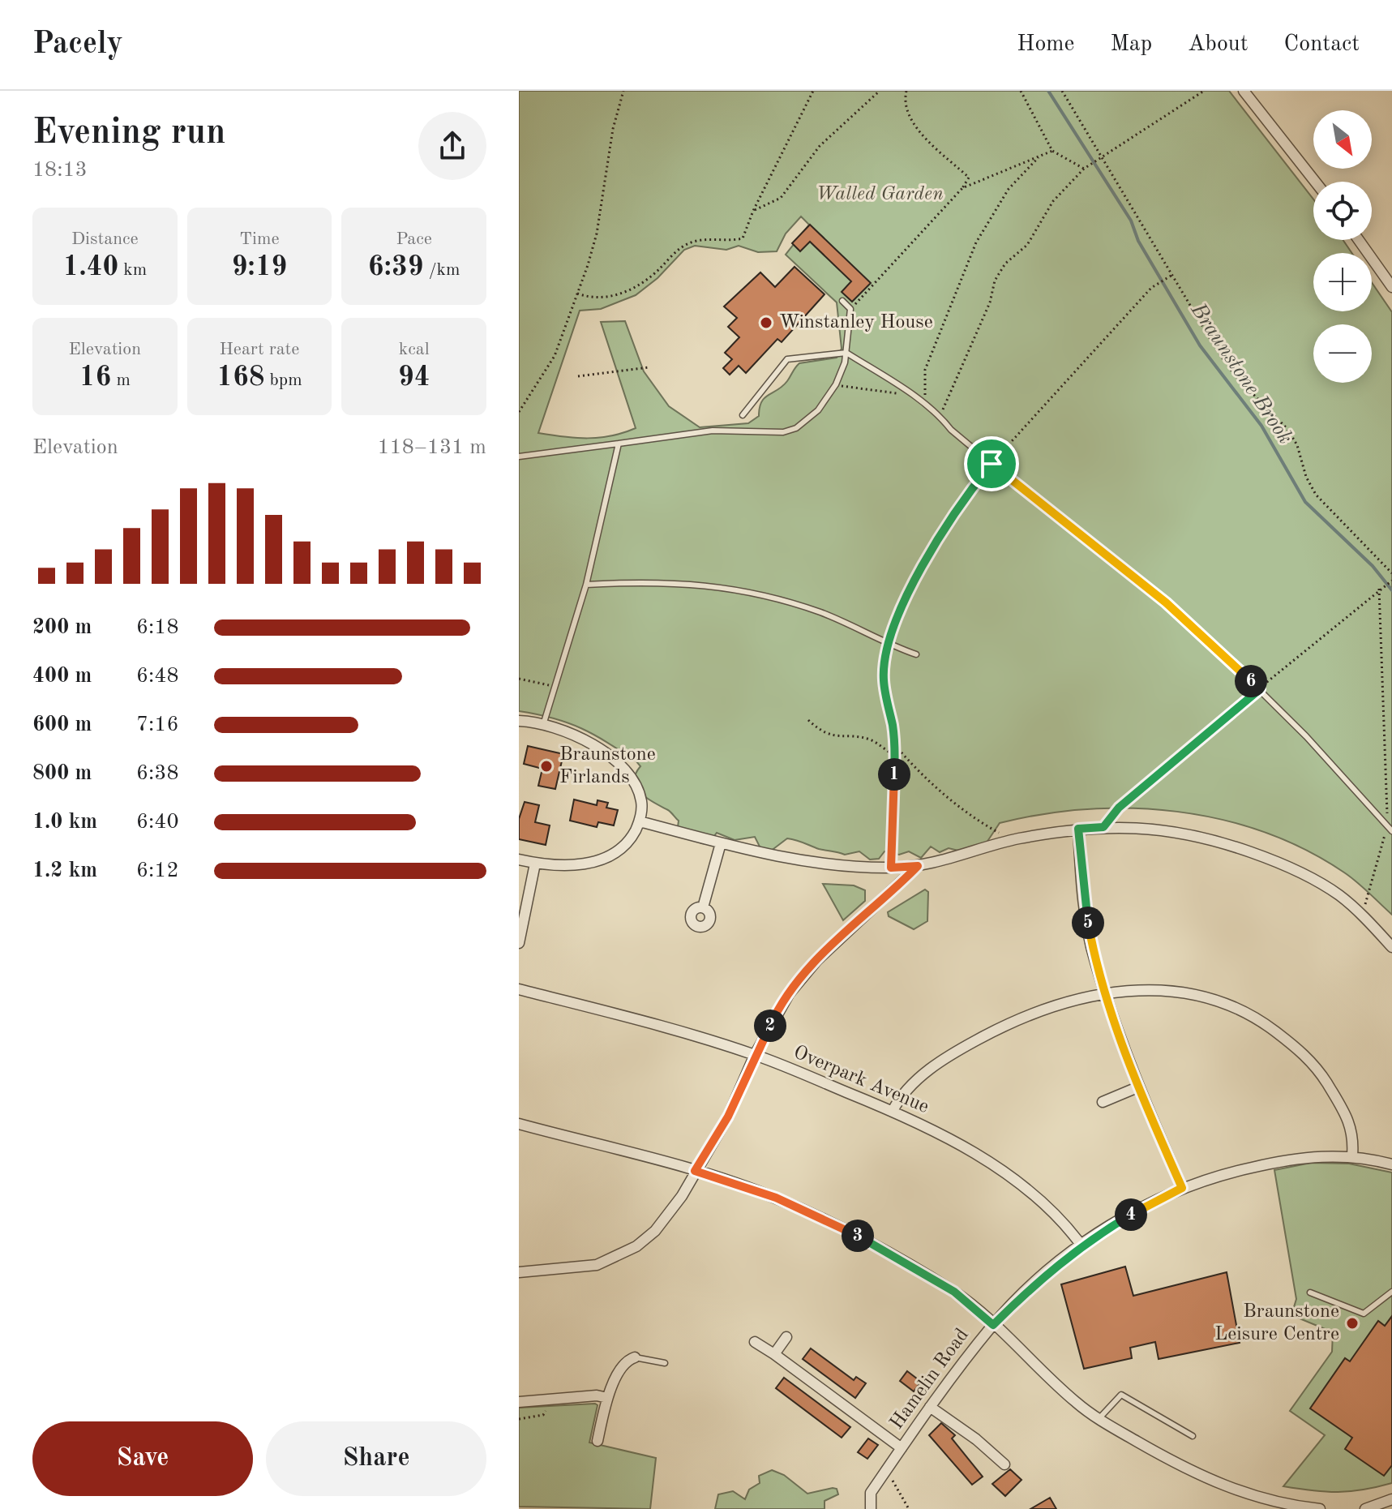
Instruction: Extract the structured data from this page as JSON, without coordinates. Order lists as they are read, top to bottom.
{
  "streets": {
    "street": ["Overpark Avenue", "Hamelin Road"]
  },
  "crossings": [
    ["Overpark Avenue", "Hamelin Road"]
  ],
  "water": ["Braunstone Brook"],
  "parks": ["Walled Garden"],
  "places": ["Winstanley House", "Braunstone Firlands", "Braunstone Leisure Centre"],
  "north": "bottom right",
  "page": {
    "header": "Pacely",
    "nav": [
      "Home",
      "Map",
      "About",
      "Contact"
    ],
    "heading": ["Evening run", "18:13"],
    "map_buttons": ["+", "−"],
    "stats": [
      ["Distance", "1.40 km"],
      ["Time", "9:19"],
      ["Pace", "6:39 /km"],
      ["Elevation", "16 m"],
      ["Heart rate", "168 bpm"],
      ["kcal", "94"]
    ],
    "chart": ["Elevation", "118–131 m"],
    "list": [
      {
        "name": "200 m",
        "note": "6:18"
      },
      {
        "name": "400 m",
        "note": "6:48"
      },
      {
        "name": "600 m",
        "note": "7:16"
      },
      {
        "name": "800 m",
        "note": "6:38"
      },
      {
        "name": "1.0 km",
        "note": "6:40"
      },
      {
        "name": "1.2 km",
        "note": "6:12"
      }
    ],
    "pins": [
      "6",
      "1",
      "5",
      "2",
      "4",
      "3"
    ],
    "buttons": ["Save", "Share"]
  }
}
